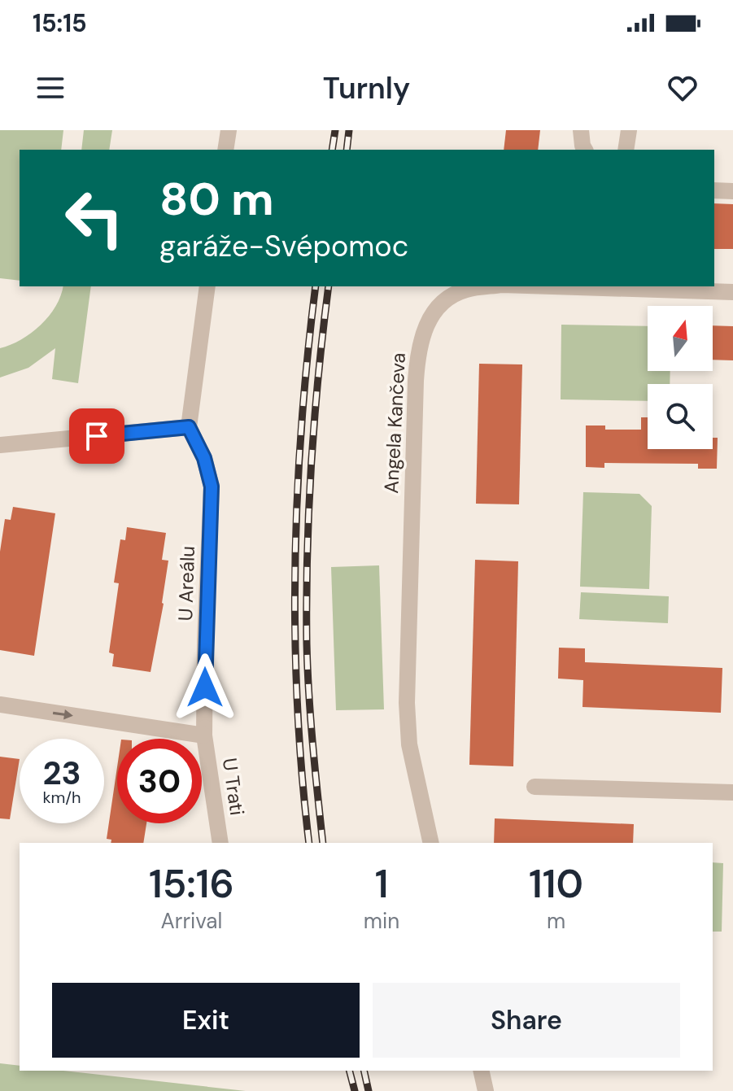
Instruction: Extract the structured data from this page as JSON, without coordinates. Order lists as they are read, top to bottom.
{
  "streets": {
    "street": ["Angela Kančeva", "U Areálu", "U Trati"]
  },
  "crossings": [
    ["U Areálu", "U Trati"]
  ],
  "north": "top",
  "page": {
    "status": "15:15",
    "header": "Turnly",
    "turn": ["80 m", "garáže-Svépomoc"],
    "speed": "23 km/h",
    "limit": "30",
    "eta": [
      "15:16",
      "Arrival",
      "1",
      "min",
      "110",
      "m"
    ],
    "buttons": ["Exit", "Share"]
  }
}
